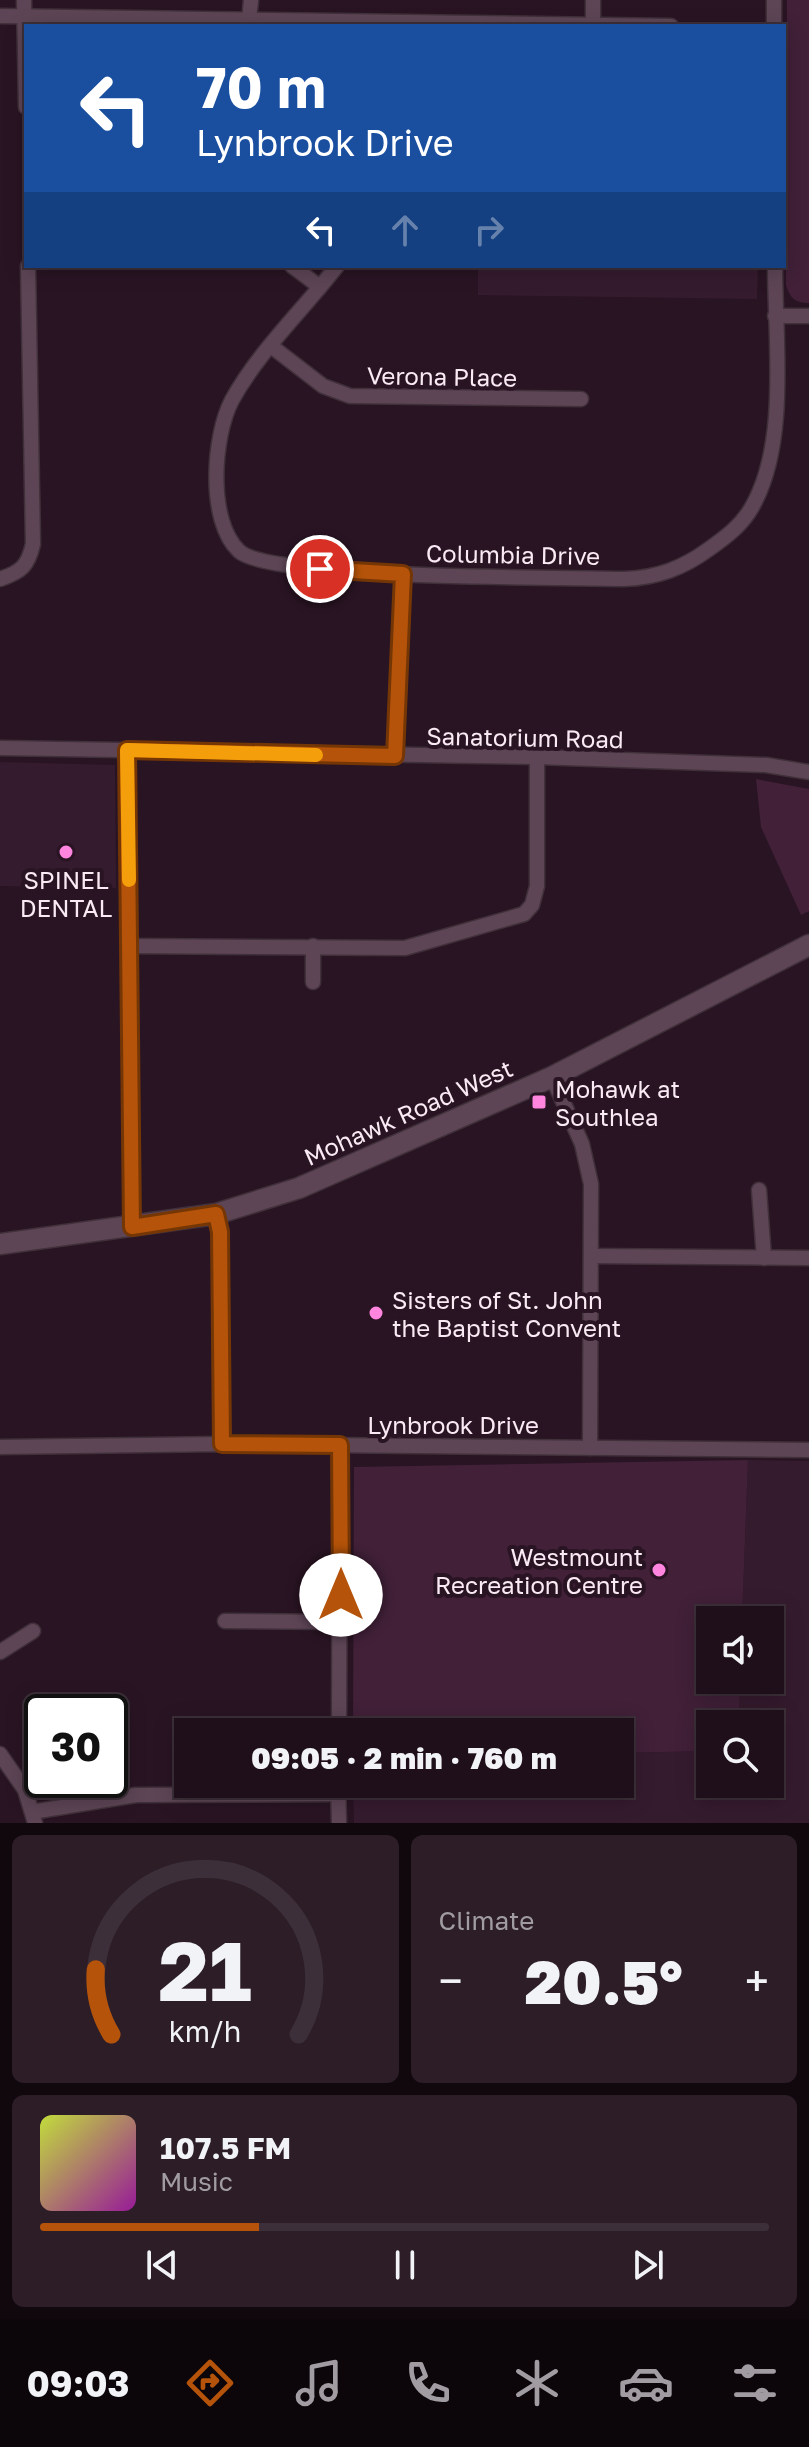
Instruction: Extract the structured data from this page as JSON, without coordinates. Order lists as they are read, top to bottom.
{
  "streets": {
    "main road": ["Mohawk Road West"],
    "street": [
      "Verona Place",
      "Columbia Drive",
      "Sanatorium Road",
      "Lynbrook Drive"
    ]
  },
  "crossings": [
    ["Verona Place", "Columbia Drive"]
  ],
  "places": {
    "other": ["SPINEL DENTAL", "Sisters of St. John the Baptist Convent", "Westmount Recreation Centre"],
    "transit": ["Mohawk at Southlea"]
  },
  "page": {
    "turn": ["70 m", "Lynbrook Drive"],
    "limit": "30",
    "trip": "09:05 · 2 min · 760 m",
    "tile": "Climate",
    "heat": ["−", "20.5°", "+"],
    "song": ["107.5 FM", "Music"],
    "tabs": "09:03",
    "gauge": ["21", "km/h"]
  }
}
